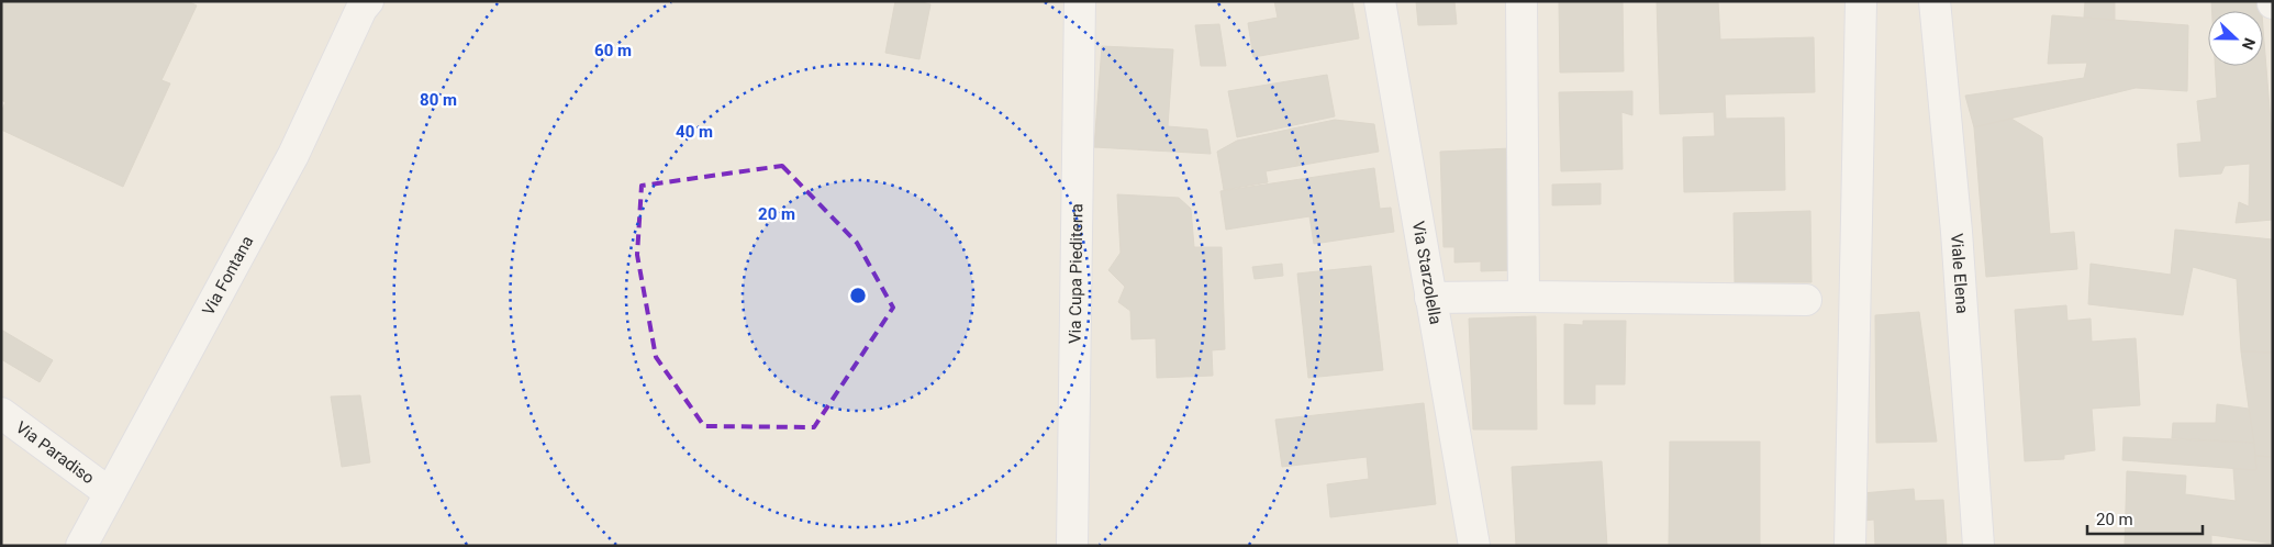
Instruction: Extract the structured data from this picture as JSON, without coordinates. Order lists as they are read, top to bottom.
{
  "streets": {
    "street": [
      "Via Cupa Piediterra",
      "Via Starzolella",
      "Viale Elena",
      "Via Fontana",
      "Via Paradiso"
    ]
  },
  "crossings": [
    ["Via Fontana", "Via Paradiso"]
  ],
  "scale_bar": "20 m",
  "north": "right",
  "rings": [
    "60 m",
    "80 m",
    "40 m",
    "20 m"
  ]
}
